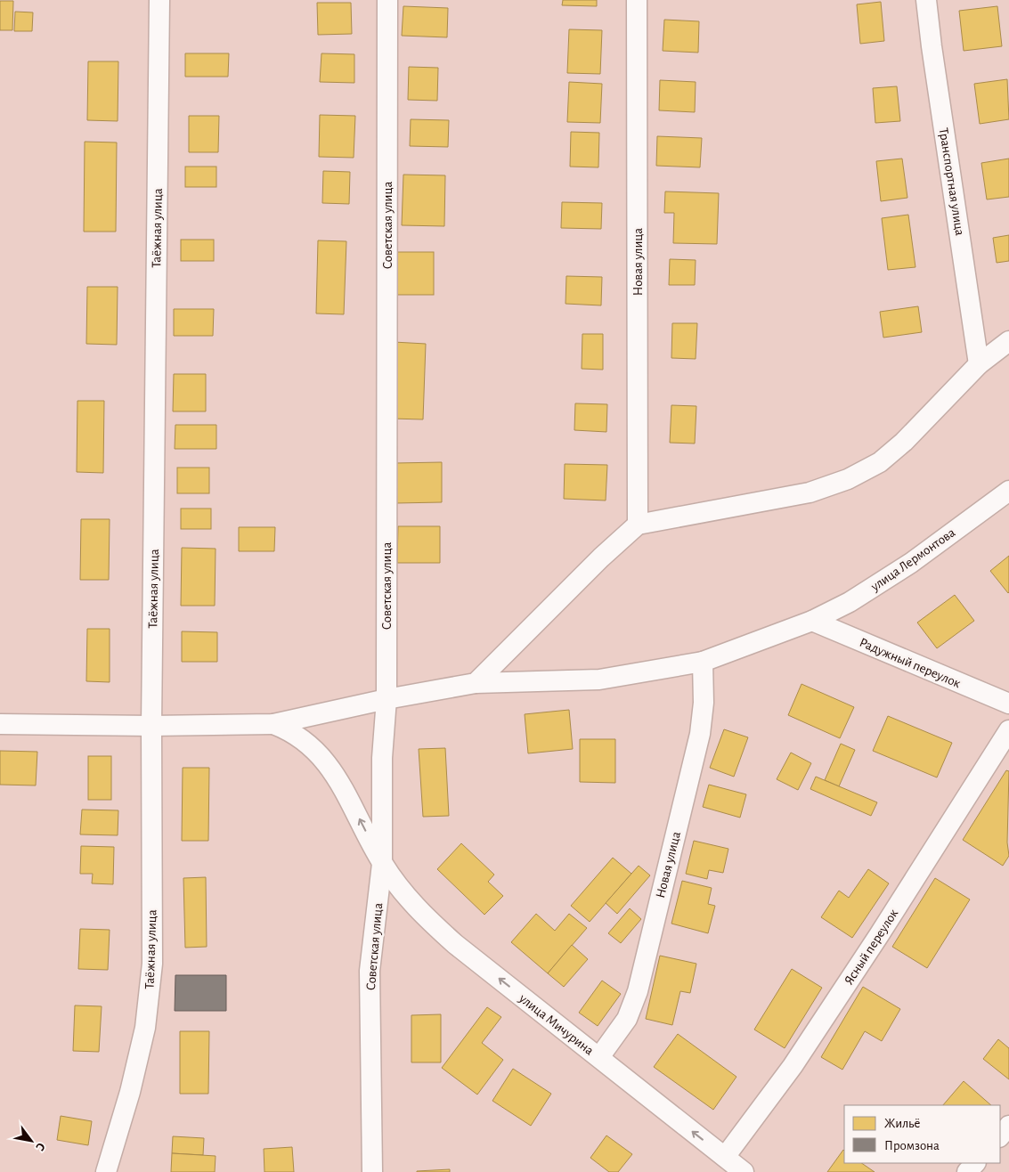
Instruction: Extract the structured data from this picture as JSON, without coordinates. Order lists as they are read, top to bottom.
{
  "streets": {
    "street": [
      "Транспортная улица",
      "Советская улица",
      "Таёжная улица",
      "Новая улица",
      "улица Лермонтова",
      "Радужный переулок",
      "Ясный переулок",
      "улица Мичурина"
    ]
  },
  "crossings": [
    ["Советская улица", "улица Лермонтова"],
    ["Советская улица", "улица Мичурина"],
    ["Новая улица", "улица Лермонтова"],
    ["Новая улица", "улица Мичурина"],
    ["улица Лермонтова", "Радужный переулок"],
    ["улица Лермонтова", "улица Мичурина"],
    ["Ясный переулок", "улица Мичурина"]
  ],
  "one_way": ["улица Мичурина"],
  "legend": ["Жильё", "Промзона"],
  "north": "bottom right"
}
